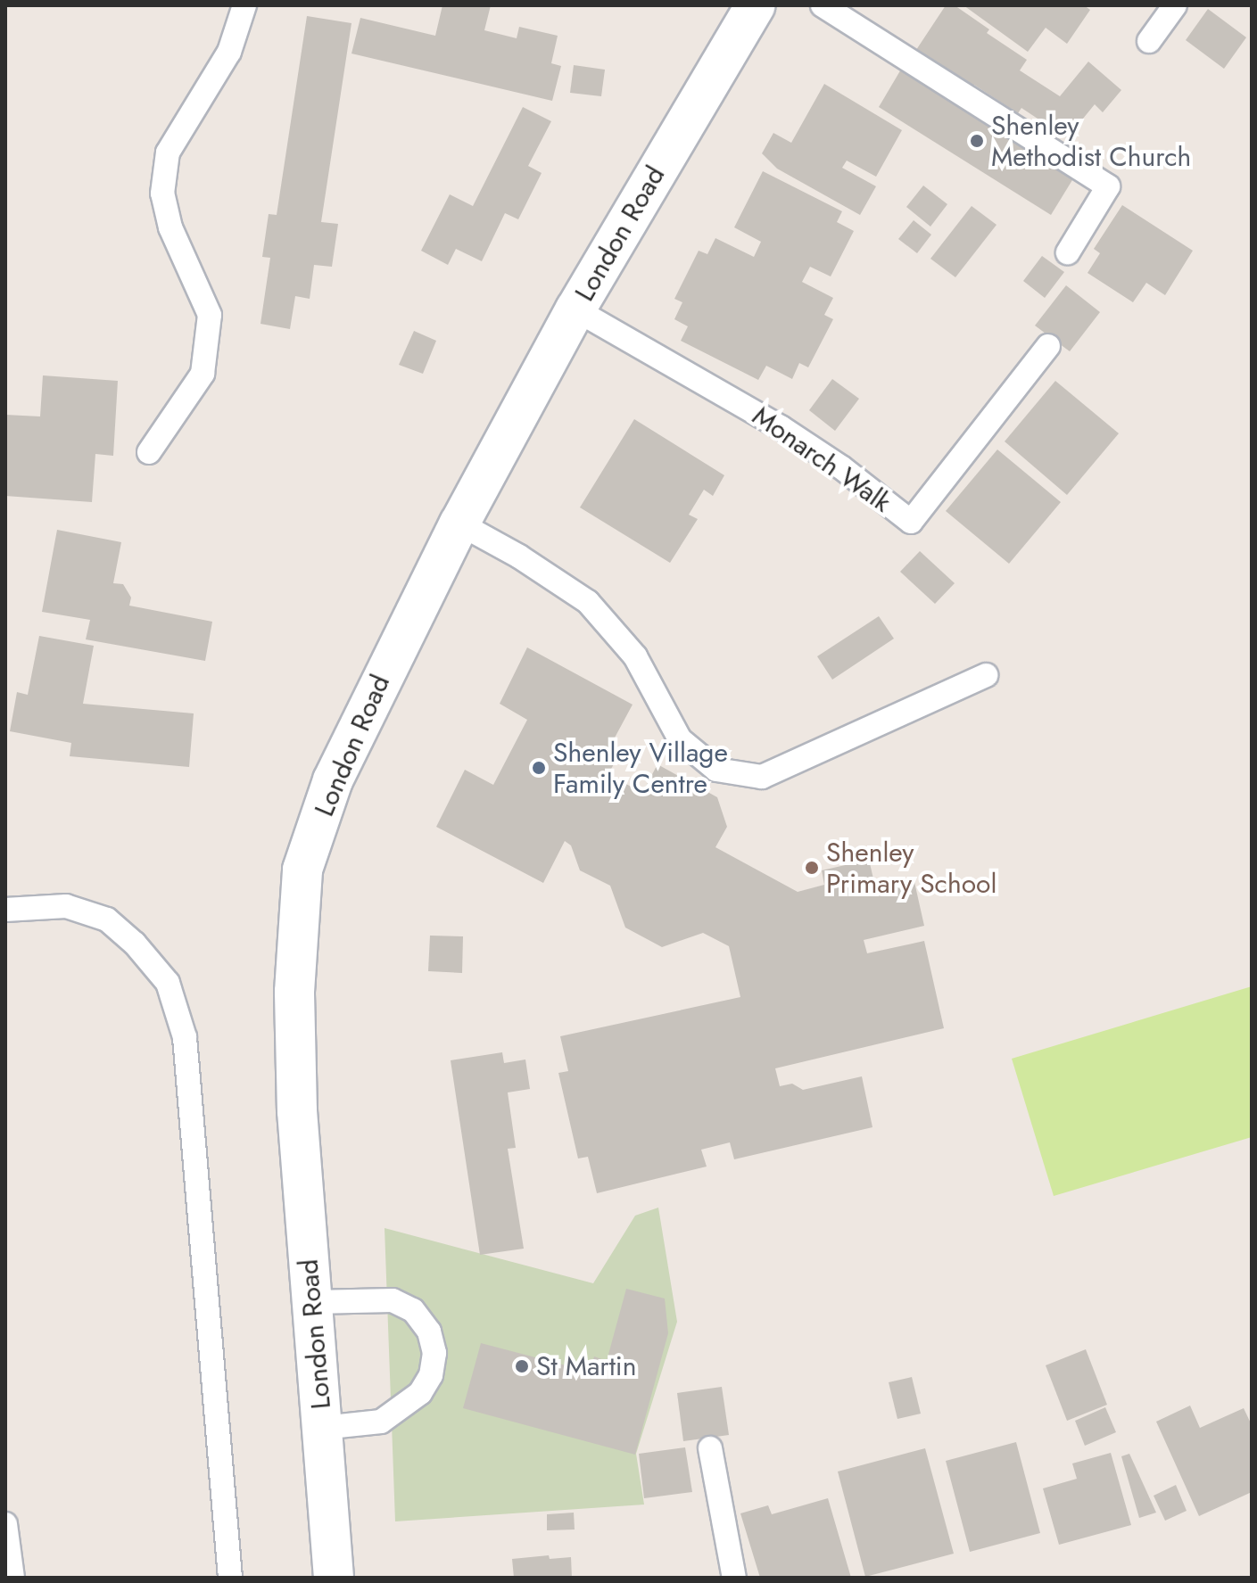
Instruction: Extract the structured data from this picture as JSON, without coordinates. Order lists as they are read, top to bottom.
{
  "streets": {
    "main road": ["London Road"],
    "lane": ["Monarch Walk"]
  },
  "crossings": [
    ["London Road", "Monarch Walk"]
  ],
  "places": [
    "Shenley Methodist Church",
    "Shenley Village Family Centre",
    "Shenley Primary School",
    "St Martin"
  ]
}
